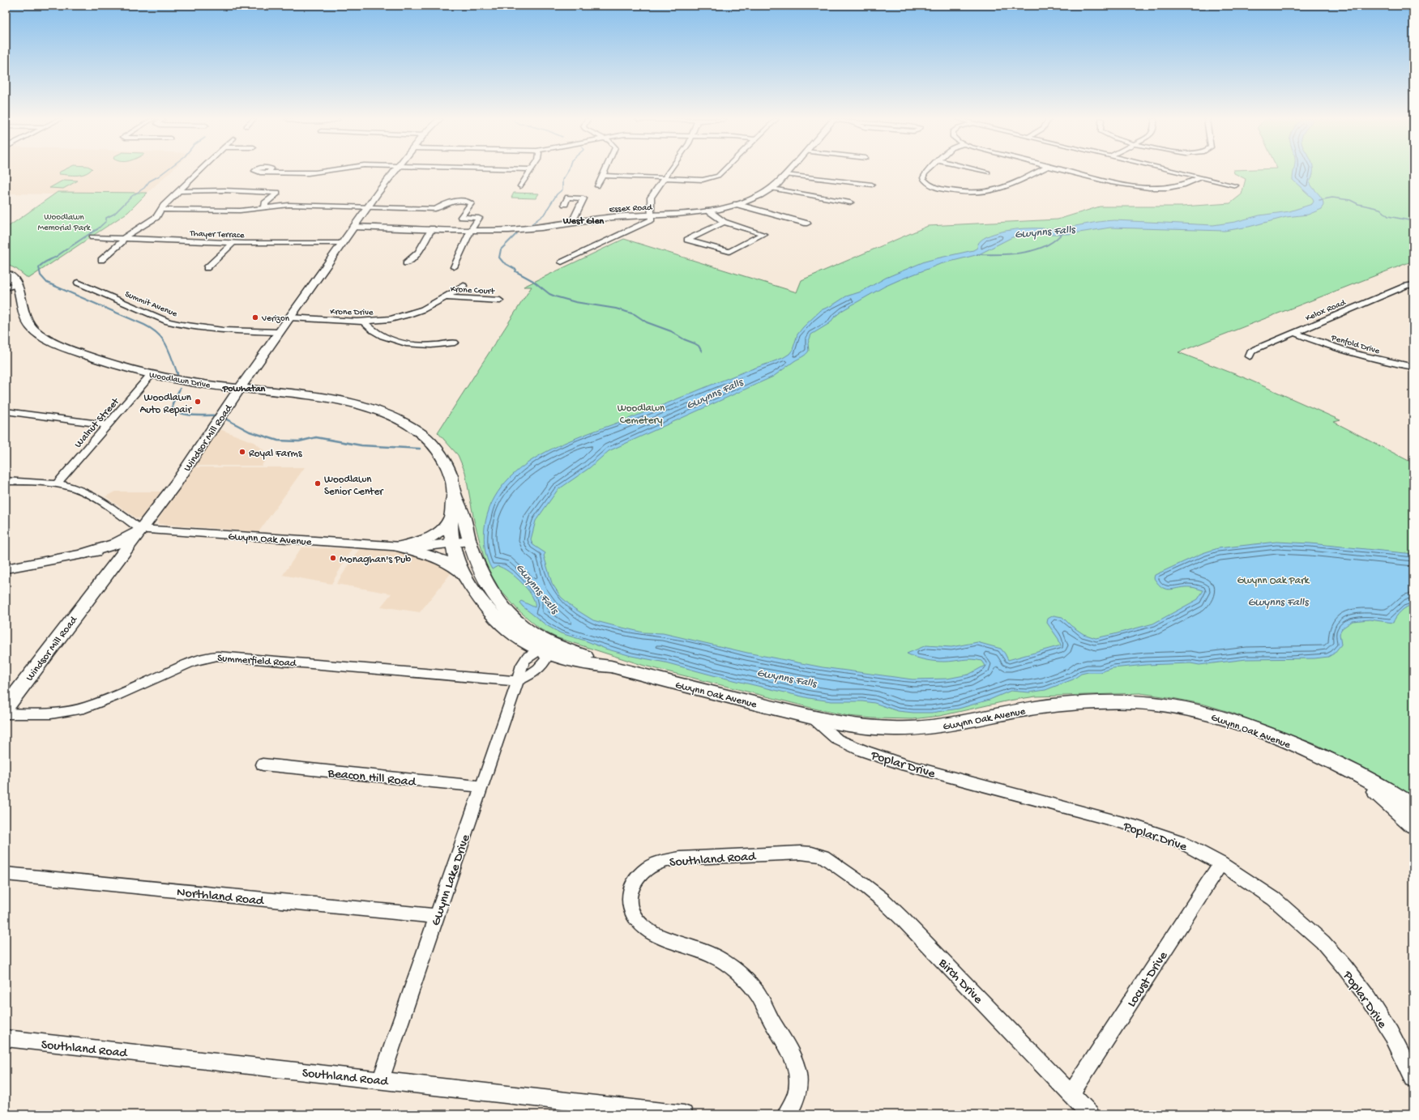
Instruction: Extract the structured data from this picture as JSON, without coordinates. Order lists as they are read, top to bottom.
{
  "streets": {
    "main road": ["Woodlawn Drive", "Windsor Mill Road", "Gwynn Oak Avenue"],
    "street": [
      "Essex Road",
      "Thayer Terrace",
      "Krone Court",
      "Summit Avenue",
      "Kelox Road",
      "Krone Drive",
      "Penfold Drive",
      "Walnut Street",
      "Summerfield Road",
      "Poplar Drive",
      "Beacon Hill Road",
      "Southland Road",
      "Gwynn Lake Drive",
      "Northland Road",
      "Locust Drive",
      "Birch Drive"
    ]
  },
  "crossings": [
    ["Essex Road", "Windsor Mill Road"],
    ["Thayer Terrace", "Windsor Mill Road"],
    ["Krone Court", "Krone Drive"],
    ["Summit Avenue", "Windsor Mill Road"],
    ["Kelox Road", "Penfold Drive"],
    ["Krone Drive", "Windsor Mill Road"],
    ["Woodlawn Drive", "Walnut Street"],
    ["Woodlawn Drive", "Windsor Mill Road"],
    ["Woodlawn Drive", "Gwynn Oak Avenue"],
    ["Windsor Mill Road", "Gwynn Oak Avenue"],
    ["Gwynn Oak Avenue", "Poplar Drive"],
    ["Summerfield Road", "Gwynn Lake Drive"],
    ["Poplar Drive", "Locust Drive"],
    ["Beacon Hill Road", "Gwynn Lake Drive"],
    ["Southland Road", "Gwynn Lake Drive"],
    ["Southland Road", "Birch Drive"],
    ["Gwynn Lake Drive", "Northland Road"],
    ["Locust Drive", "Birch Drive"]
  ],
  "districts": ["West Glen", "Powhatan"],
  "water": ["Gwynns Falls"],
  "parks": ["Woodlawn Memorial Park", "Woodlawn Cemetery", "Gwynn Oak Park"],
  "places": [
    "Verizon",
    "Woodlawn Auto Repair",
    "Royal Farms",
    "Woodlawn Senior Center",
    "Monaghan's Pub"
  ]
}
